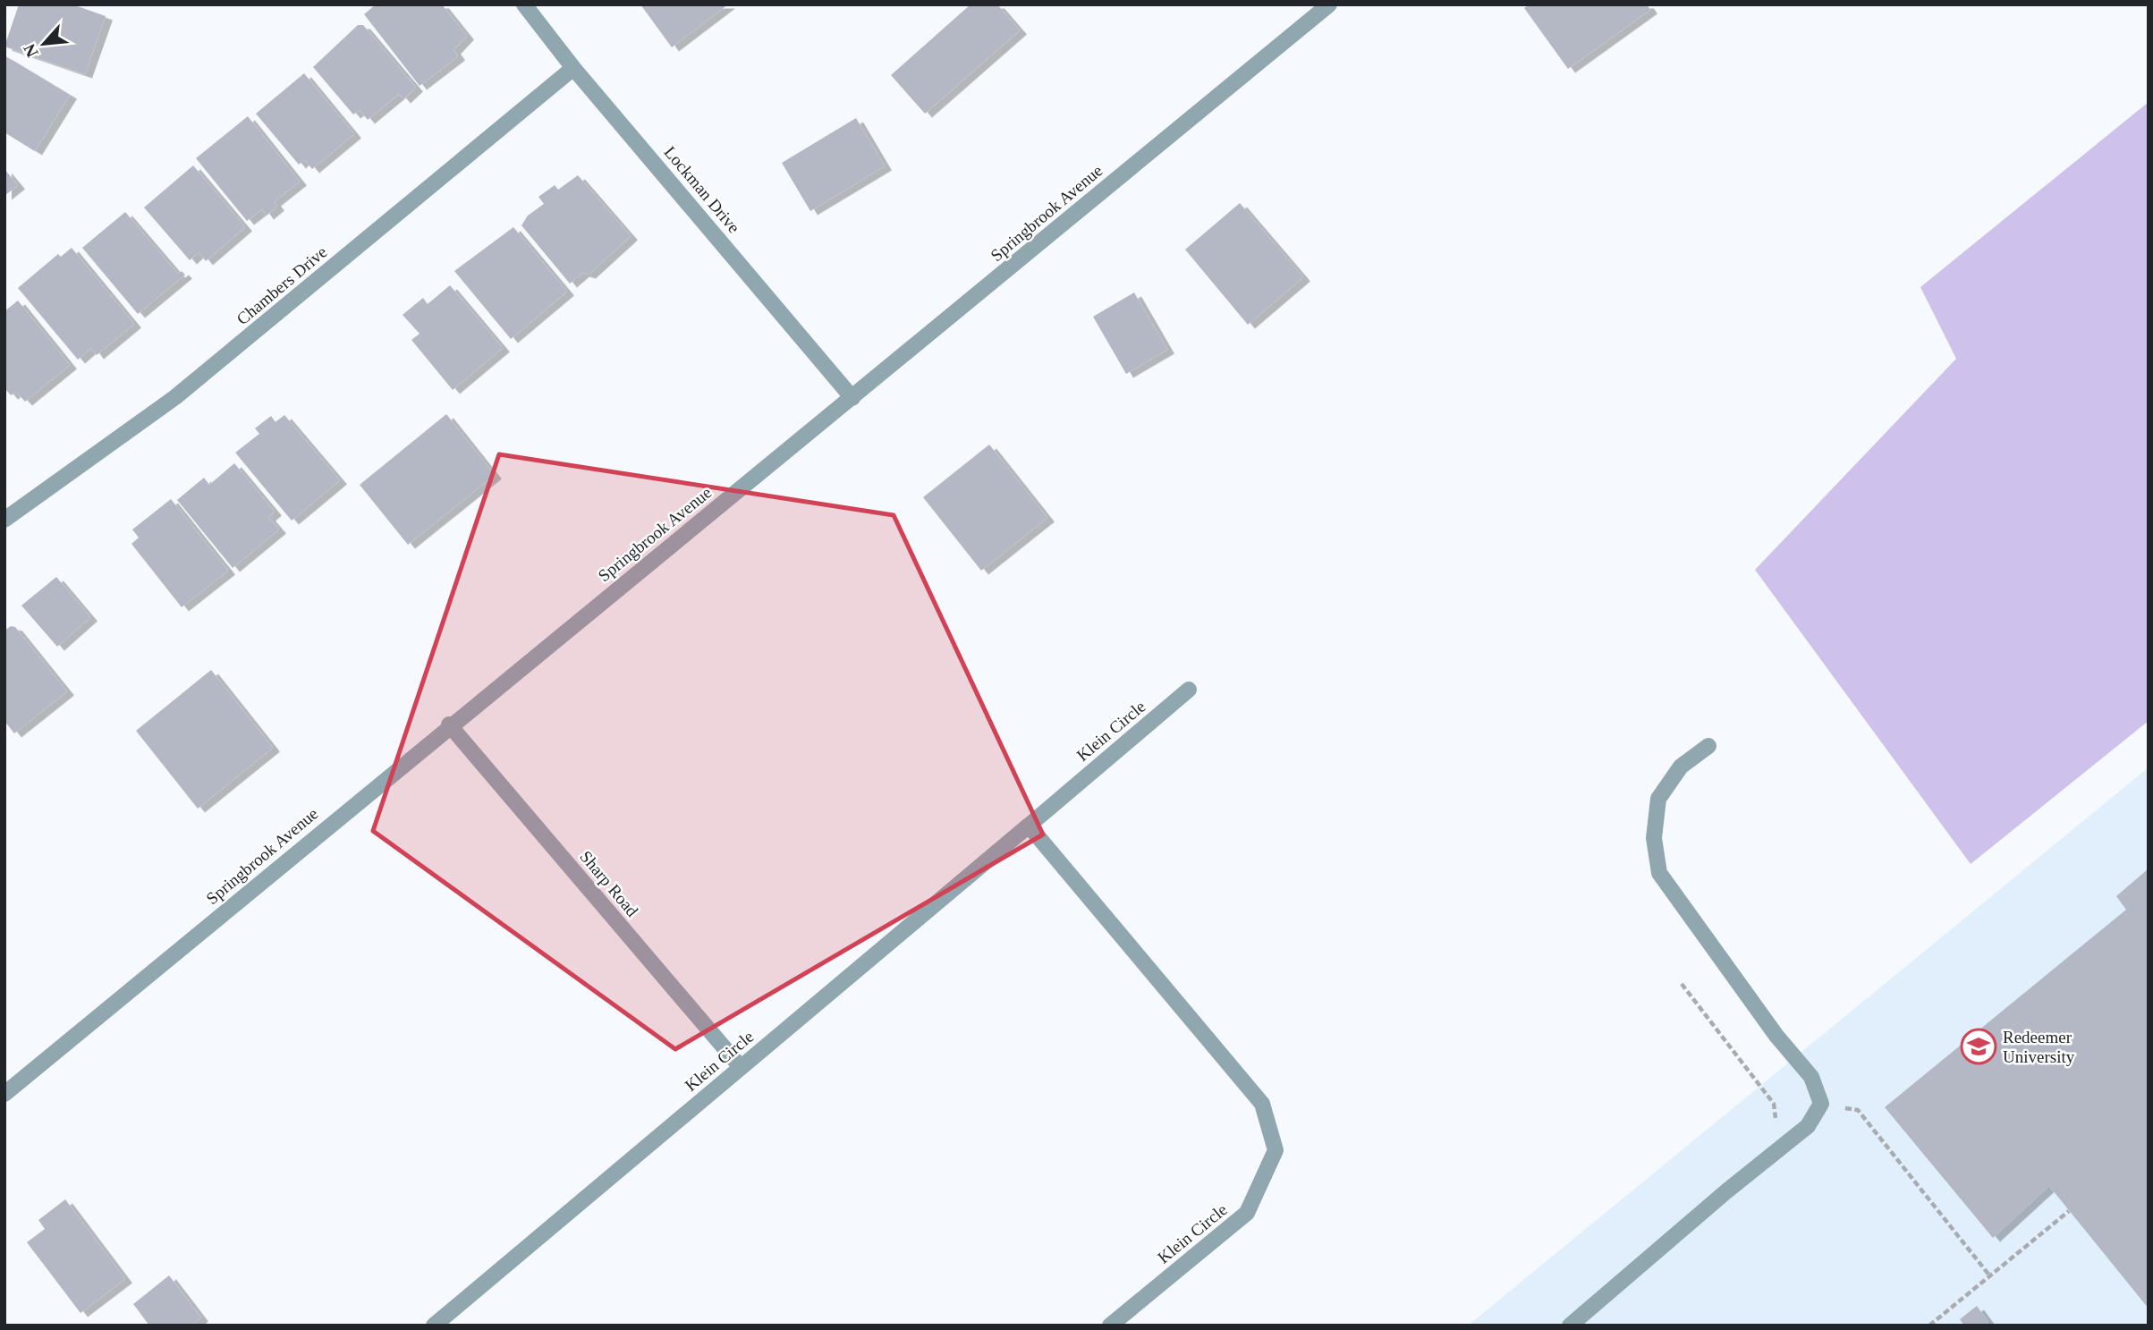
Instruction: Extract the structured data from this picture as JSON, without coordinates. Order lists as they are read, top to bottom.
{
  "streets": {
    "street": [
      "Lockman Drive",
      "Springbrook Avenue",
      "Chambers Drive",
      "Klein Circle",
      "Sharp Road"
    ]
  },
  "crossings": [
    ["Lockman Drive", "Springbrook Avenue"],
    ["Lockman Drive", "Chambers Drive"],
    ["Springbrook Avenue", "Sharp Road"],
    ["Klein Circle", "Sharp Road"]
  ],
  "places": {
    "school or university": ["Redeemer University"]
  },
  "north": "bottom left"
}
